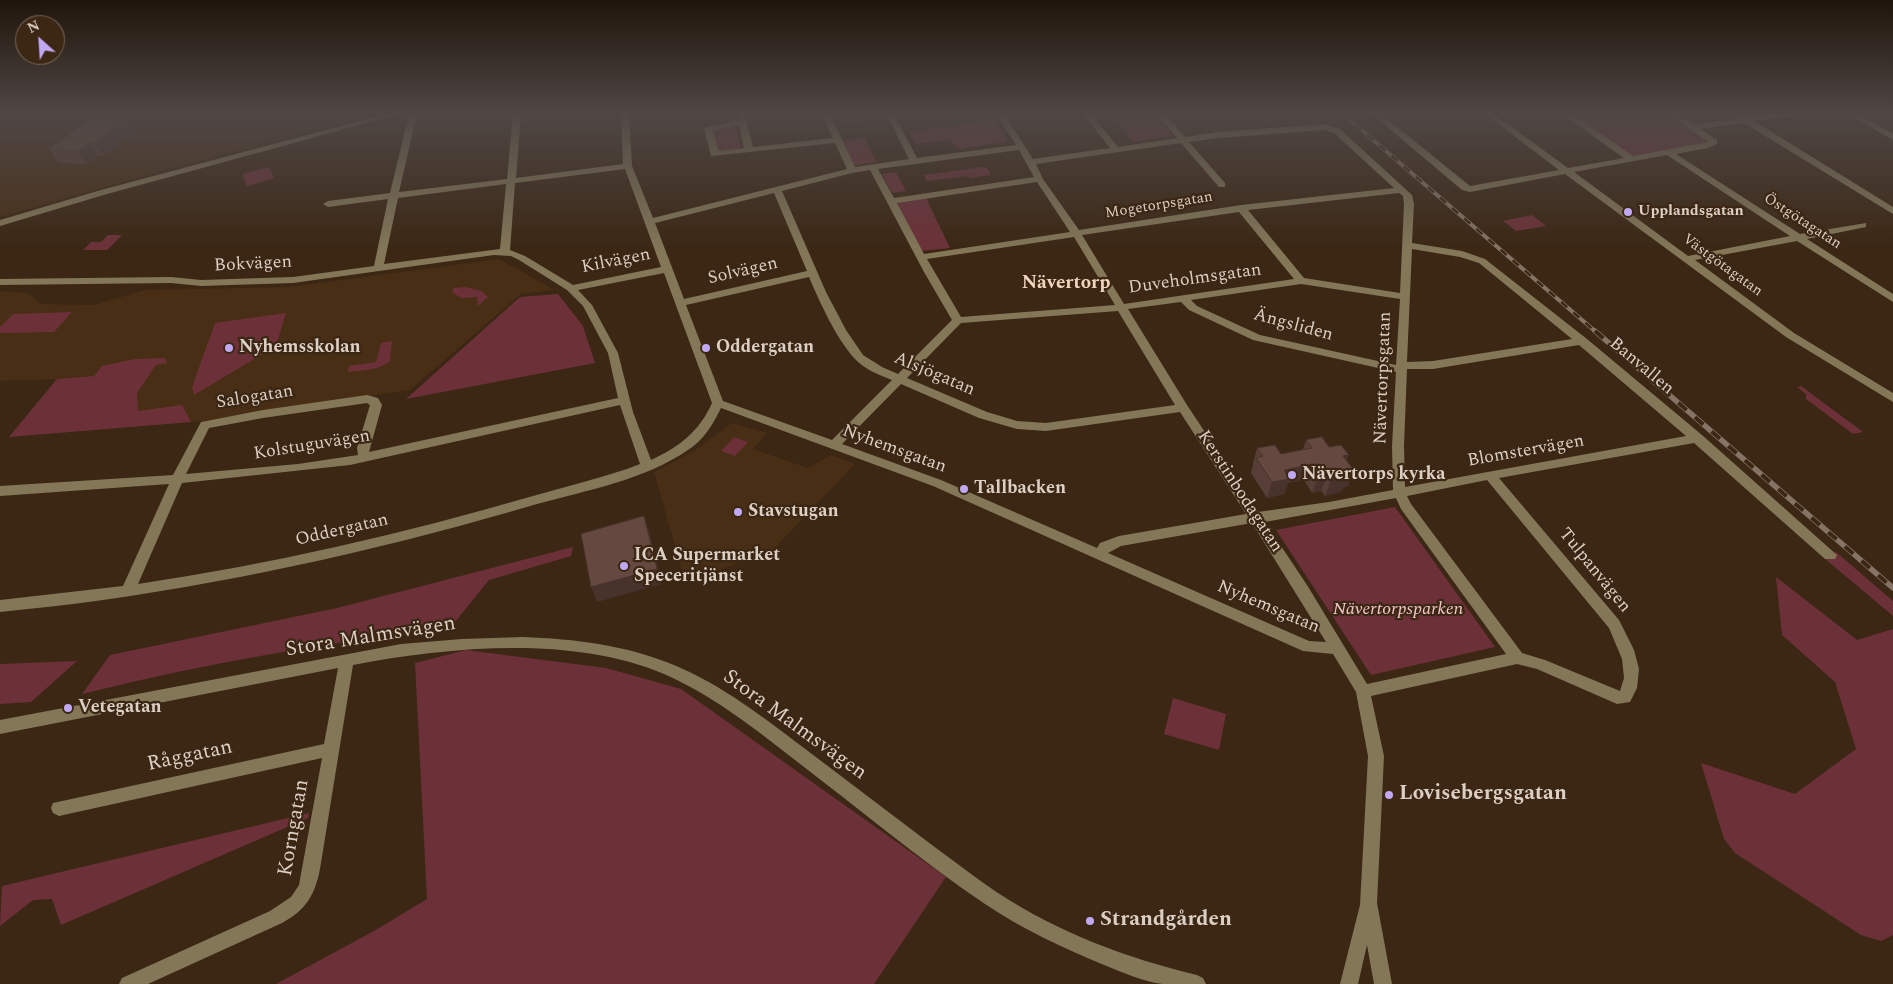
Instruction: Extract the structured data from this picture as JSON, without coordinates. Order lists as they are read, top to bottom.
{
  "streets": {
    "street": [
      "Mogetorpsgatan",
      "Östgötagatan",
      "Kilvägen",
      "Bokvägen",
      "Västgötagatan",
      "Solvägen",
      "Duveholmsgatan",
      "Ängsliden",
      "Banvallen",
      "Alsjögatan",
      "Nävertorpsgatan",
      "Salogatan",
      "Kolstuguvägen",
      "Nyhemsgatan",
      "Blomstervägen",
      "Kerstinbodagatan",
      "Oddergatan",
      "Tulpanvägen",
      "Stora Malmsvägen",
      "Råggatan",
      "Korngatan"
    ]
  },
  "crossings": [
    ["Mogetorpsgatan", "Nävertorpsgatan"],
    ["Mogetorpsgatan", "Kerstinbodagatan"],
    ["Solvägen", "Alsjögatan"],
    ["Duveholmsgatan", "Ängsliden"],
    ["Duveholmsgatan", "Nävertorpsgatan"],
    ["Duveholmsgatan", "Kerstinbodagatan"],
    ["Ängsliden", "Banvallen"],
    ["Ängsliden", "Nävertorpsgatan"],
    ["Banvallen", "Nävertorpsgatan"],
    ["Banvallen", "Blomstervägen"],
    ["Alsjögatan", "Kerstinbodagatan"],
    ["Nävertorpsgatan", "Blomstervägen"],
    ["Nävertorpsgatan", "Tulpanvägen"],
    ["Salogatan", "Kolstuguvägen"],
    ["Salogatan", "Oddergatan"],
    ["Nyhemsgatan", "Blomstervägen"],
    ["Nyhemsgatan", "Kerstinbodagatan"],
    ["Nyhemsgatan", "Oddergatan"],
    ["Blomstervägen", "Kerstinbodagatan"],
    ["Blomstervägen", "Tulpanvägen"],
    ["Stora Malmsvägen", "Korngatan"],
    ["Råggatan", "Korngatan"]
  ],
  "districts": ["Nävertorp"],
  "parks": ["Nävertorpsparken"],
  "places": [
    "Upplandsgatan",
    "Nyhemsskolan",
    "Oddergatan",
    "Nävertorps kyrka",
    "Tallbacken",
    "Stavstugan",
    "ICA Supermarket Speceritjänst",
    "Vetegatan",
    "Lovisebergsgatan",
    "Strandgården"
  ],
  "north": "top left"
}
